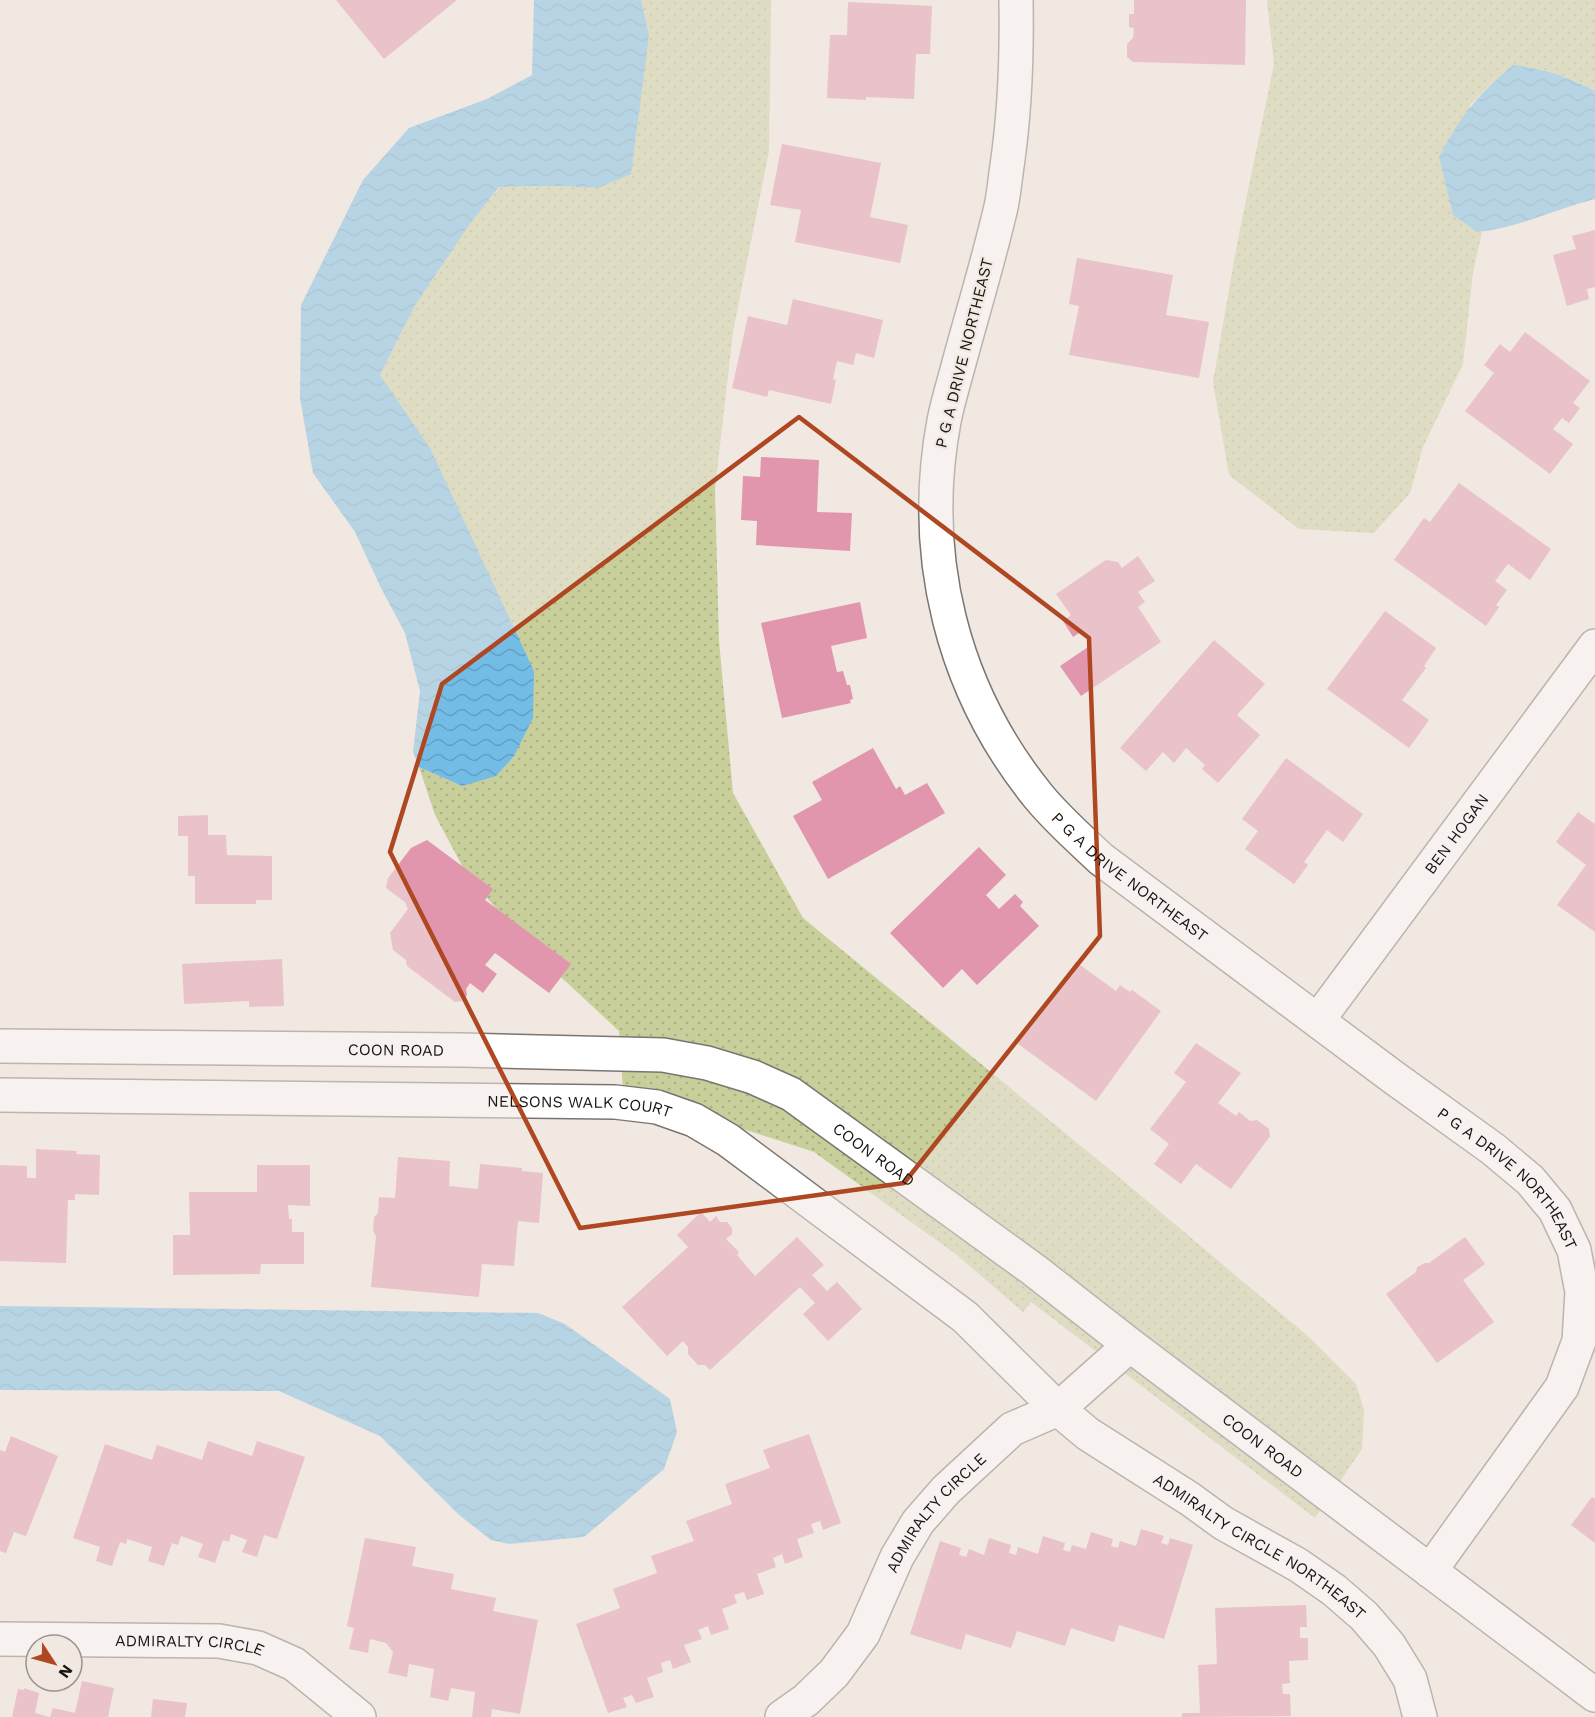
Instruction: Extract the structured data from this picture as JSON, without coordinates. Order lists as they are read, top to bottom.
{
  "streets": {
    "street": [
      "P G A DRIVE NORTHEAST",
      "BEN HOGAN",
      "COON ROAD",
      "NELSONS WALK COURT",
      "ADMIRALTY CIRCLE",
      "ADMIRALTY CIRCLE NORTHEAST"
    ]
  },
  "crossings": [
    ["P G A DRIVE NORTHEAST", "BEN HOGAN"],
    ["P G A DRIVE NORTHEAST", "COON ROAD"],
    ["COON ROAD", "ADMIRALTY CIRCLE"],
    ["NELSONS WALK COURT", "ADMIRALTY CIRCLE"],
    ["NELSONS WALK COURT", "ADMIRALTY CIRCLE NORTHEAST"],
    ["ADMIRALTY CIRCLE", "ADMIRALTY CIRCLE NORTHEAST"]
  ],
  "north": "bottom right"
}
